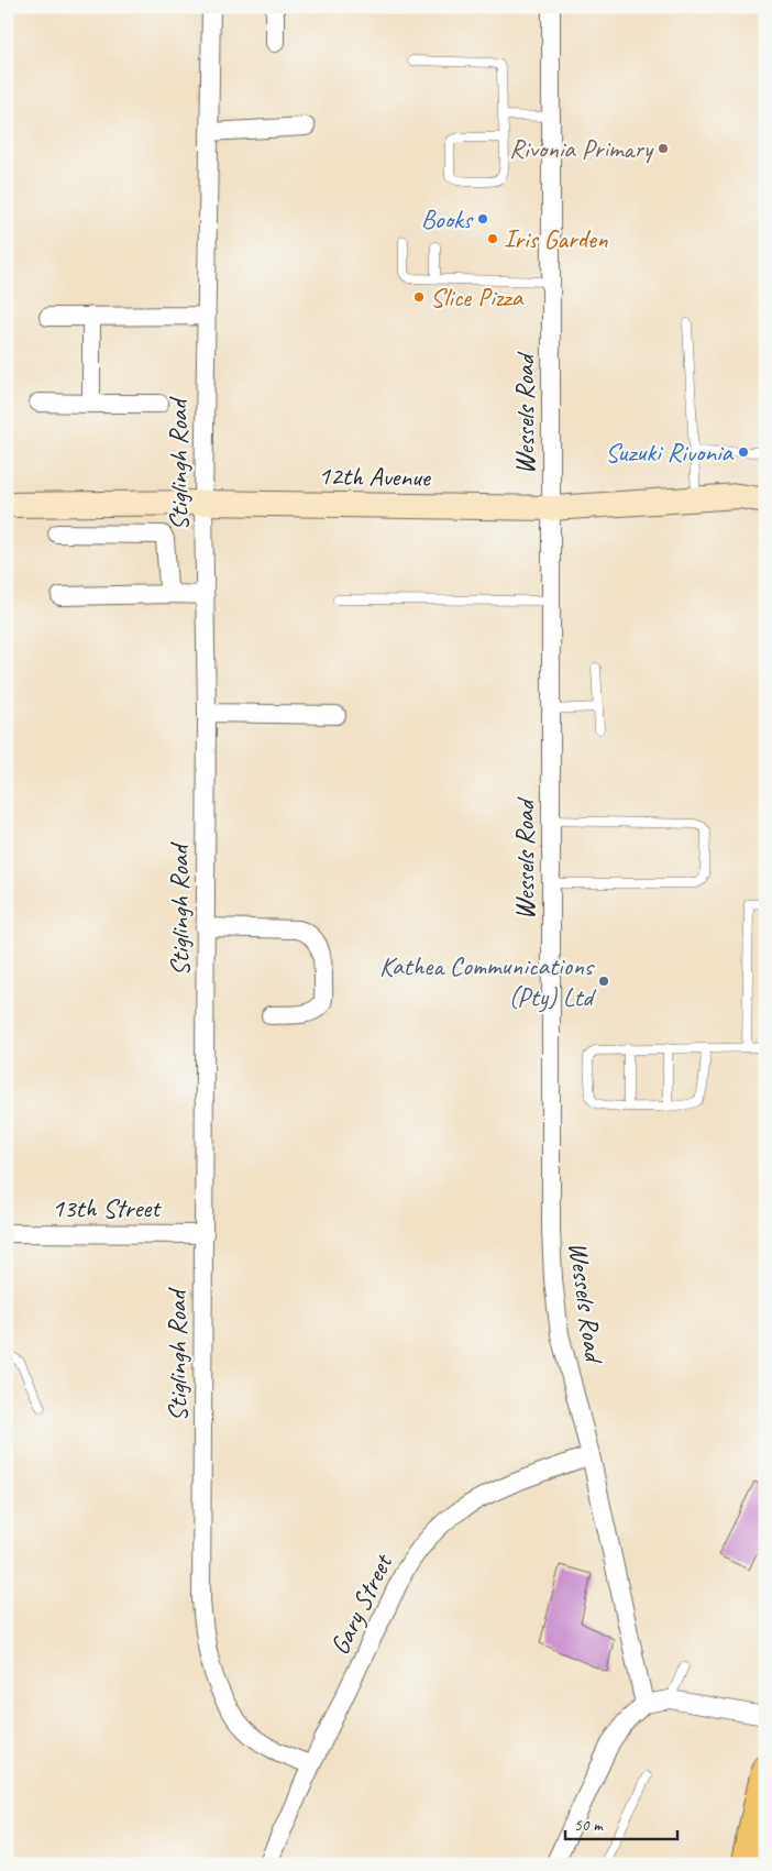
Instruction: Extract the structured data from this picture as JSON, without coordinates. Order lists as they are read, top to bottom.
{
  "streets": {
    "main road": ["12th Avenue"],
    "street": [
      "Wessels Road",
      "Stiglingh Road",
      "13th Street",
      "Gary Street"
    ]
  },
  "crossings": [
    ["Wessels Road", "12th Avenue"],
    ["Wessels Road", "Gary Street"],
    ["Stiglingh Road", "12th Avenue"],
    ["Stiglingh Road", "13th Street"],
    ["Stiglingh Road", "Gary Street"]
  ],
  "places": [
    "Rivonia Primary",
    "Books",
    "Iris Garden",
    "Slice Pizza",
    "Suzuki Rivonia",
    "Kathea Communications (Pty) Ltd"
  ],
  "scale_bar": "50 m"
}
